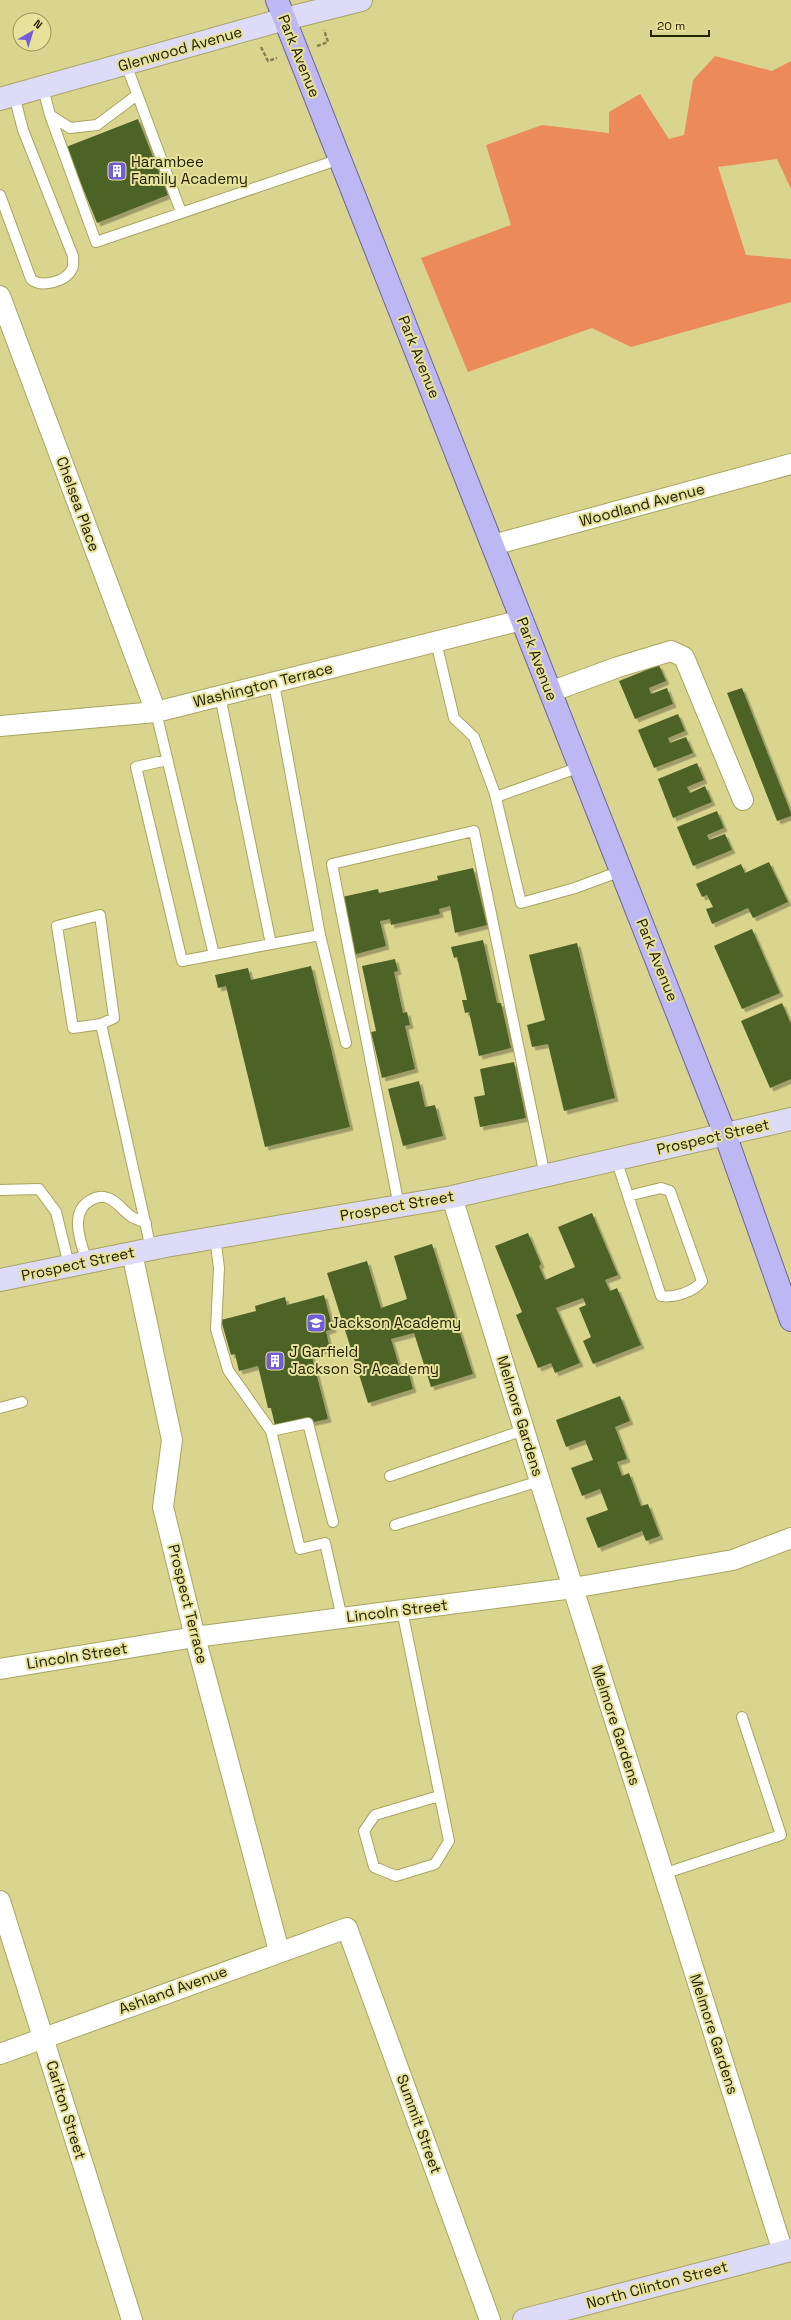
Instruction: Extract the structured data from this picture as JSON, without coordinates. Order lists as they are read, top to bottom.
{
  "streets": {
    "main road": ["Park Avenue"],
    "street": [
      "Glenwood Avenue",
      "Chelsea Place",
      "Woodland Avenue",
      "Washington Terrace",
      "Prospect Street",
      "Melmore Gardens",
      "Prospect Terrace",
      "Lincoln Street",
      "Ashland Avenue",
      "Carlton Street",
      "Summit Street",
      "North Clinton Street"
    ]
  },
  "crossings": [
    ["Glenwood Avenue", "Park Avenue"],
    ["Park Avenue", "Woodland Avenue"],
    ["Park Avenue", "Washington Terrace"],
    ["Park Avenue", "Prospect Street"],
    ["Chelsea Place", "Washington Terrace"],
    ["Prospect Street", "Melmore Gardens"],
    ["Prospect Street", "Prospect Terrace"],
    ["Melmore Gardens", "Lincoln Street"],
    ["Melmore Gardens", "North Clinton Street"],
    ["Prospect Terrace", "Lincoln Street"],
    ["Prospect Terrace", "Ashland Avenue"],
    ["Ashland Avenue", "Carlton Street"],
    ["Ashland Avenue", "Summit Street"]
  ],
  "places": {
    "building": ["Harambee Family Academy", "J Garfield Jackson Sr Academy"],
    "school or university": ["Jackson Academy"]
  },
  "scale_bar": "20 m",
  "north": "top right"
}
